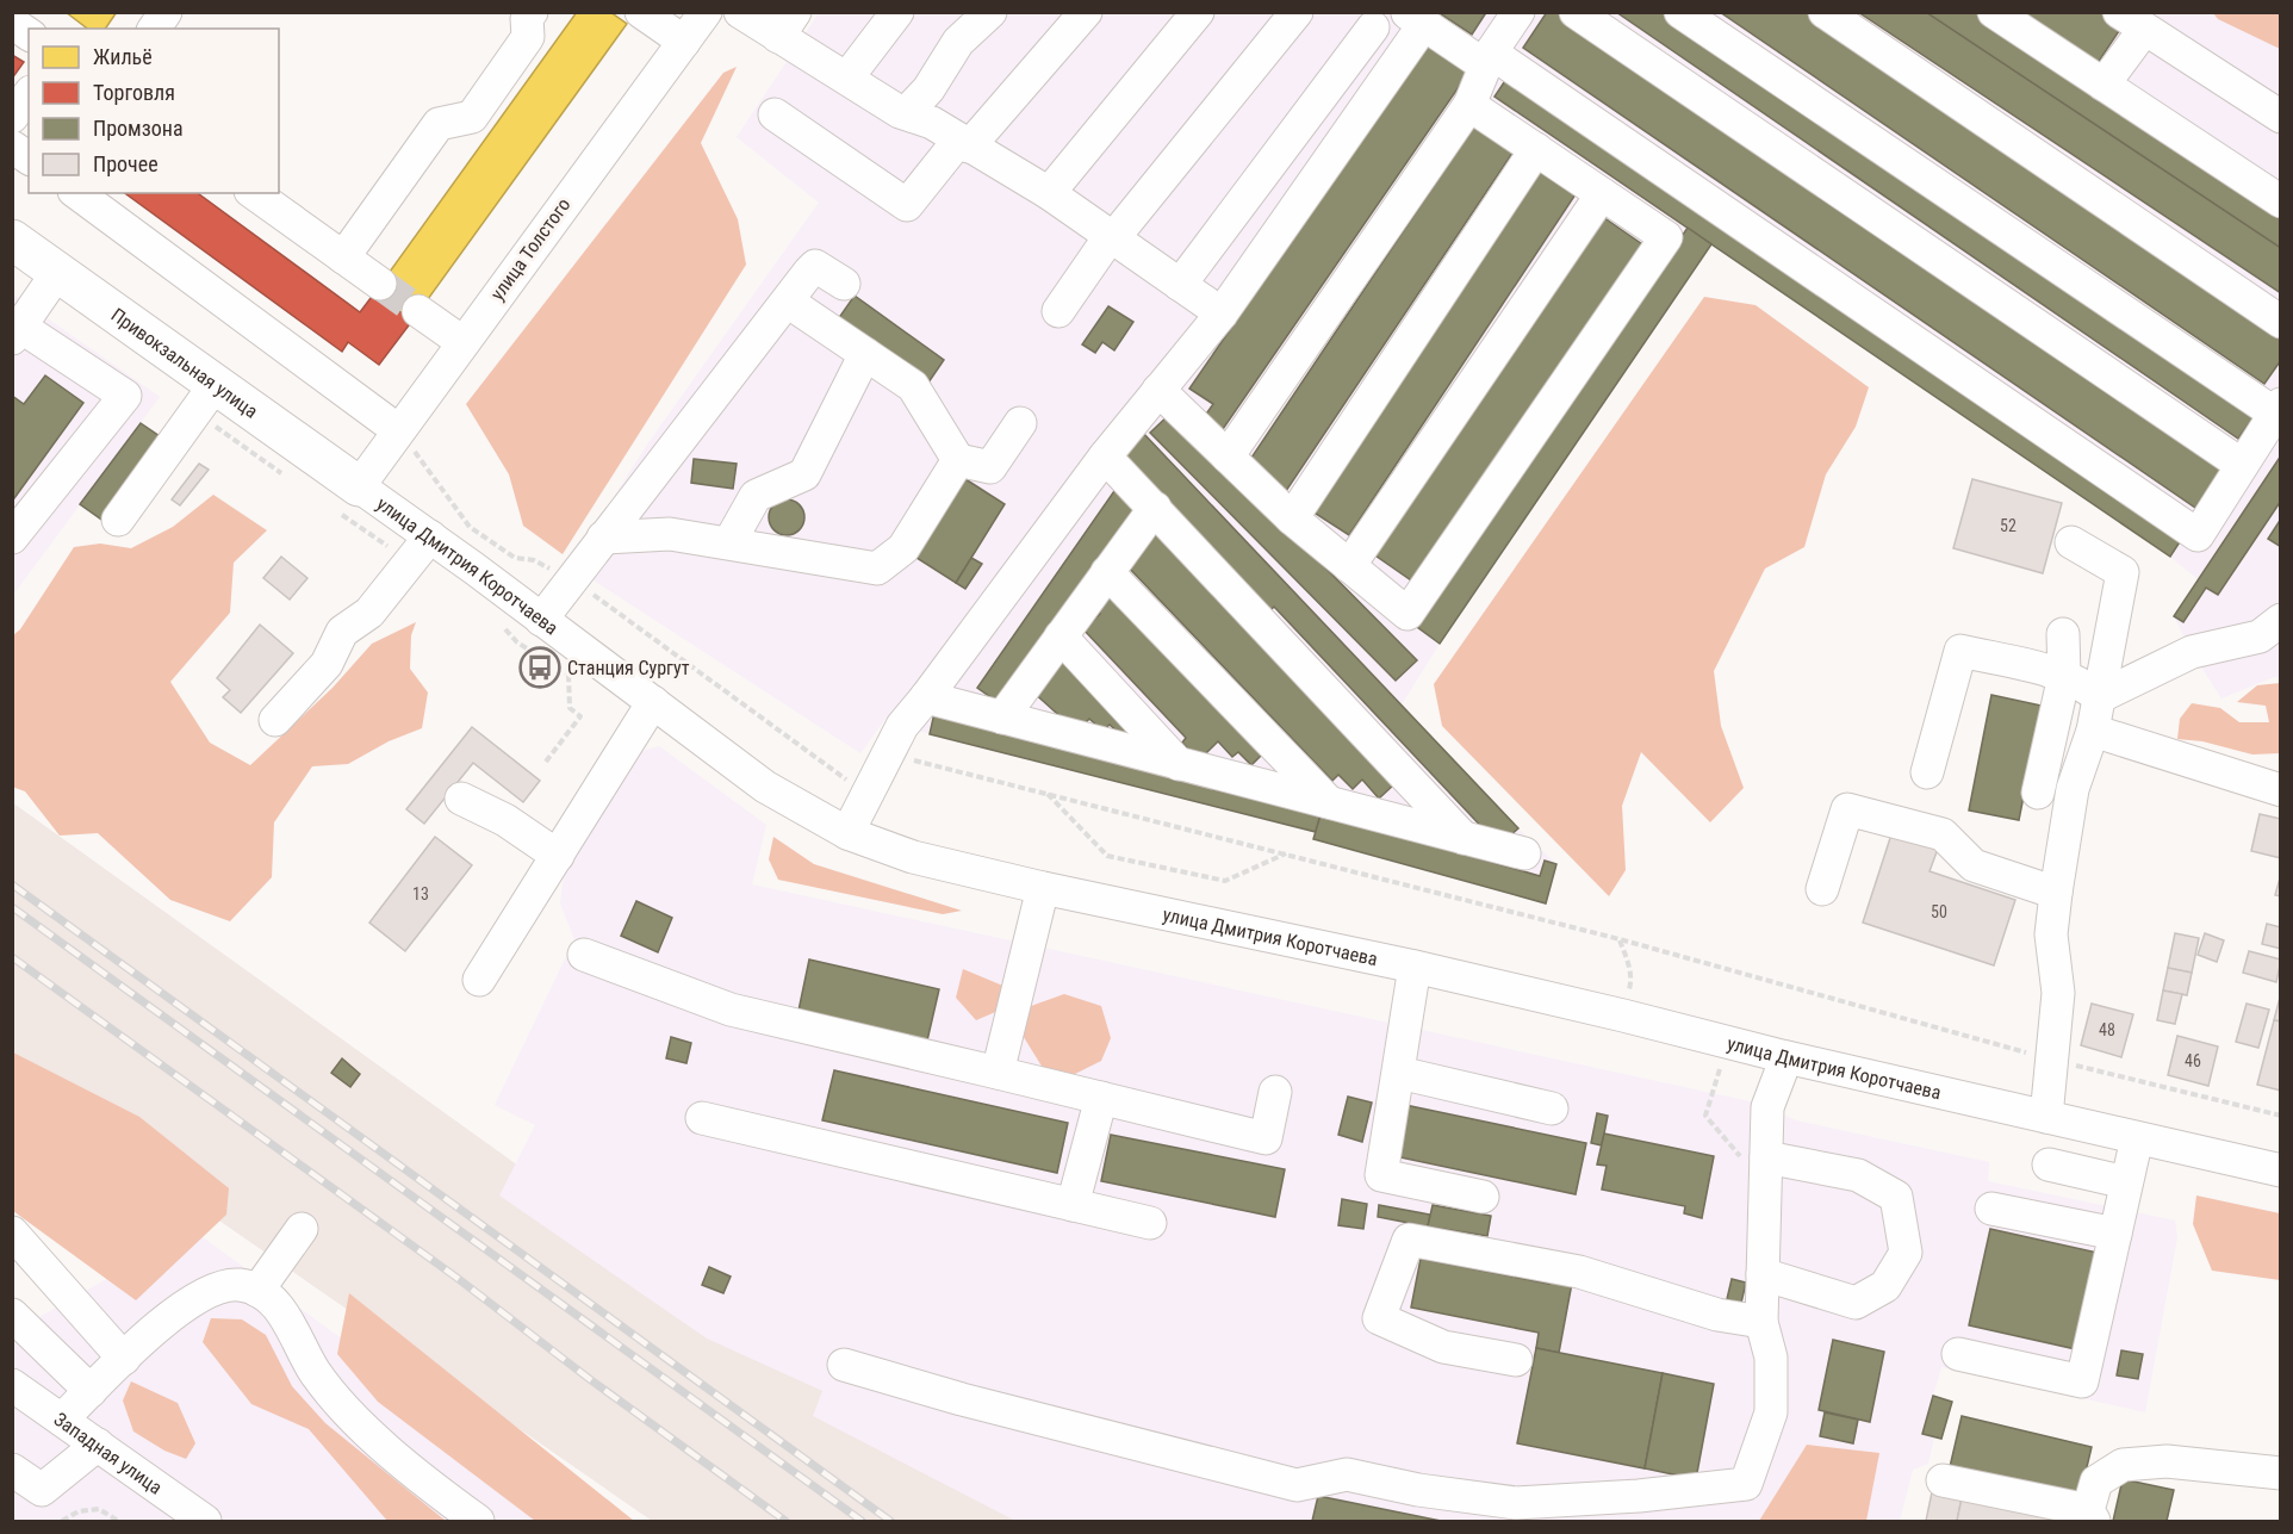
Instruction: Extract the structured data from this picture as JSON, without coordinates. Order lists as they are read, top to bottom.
{
  "streets": {
    "main road": ["Привокзальная улица"],
    "street": ["улица Толстого", "улица Дмитрия Коротчаева", "Западная улица"]
  },
  "crossings": [
    ["улица Толстого", "Привокзальная улица"],
    ["улица Толстого", "улица Дмитрия Коротчаева"],
    ["Привокзальная улица", "улица Дмитрия Коротчаева"]
  ],
  "places": {
    "bus stop": ["Станция Сургут"]
  },
  "house_numbers": [
    "52",
    "13",
    "50",
    "48",
    "46"
  ],
  "legend": [
    "Жильё",
    "Торговля",
    "Промзона",
    "Прочее"
  ]
}
